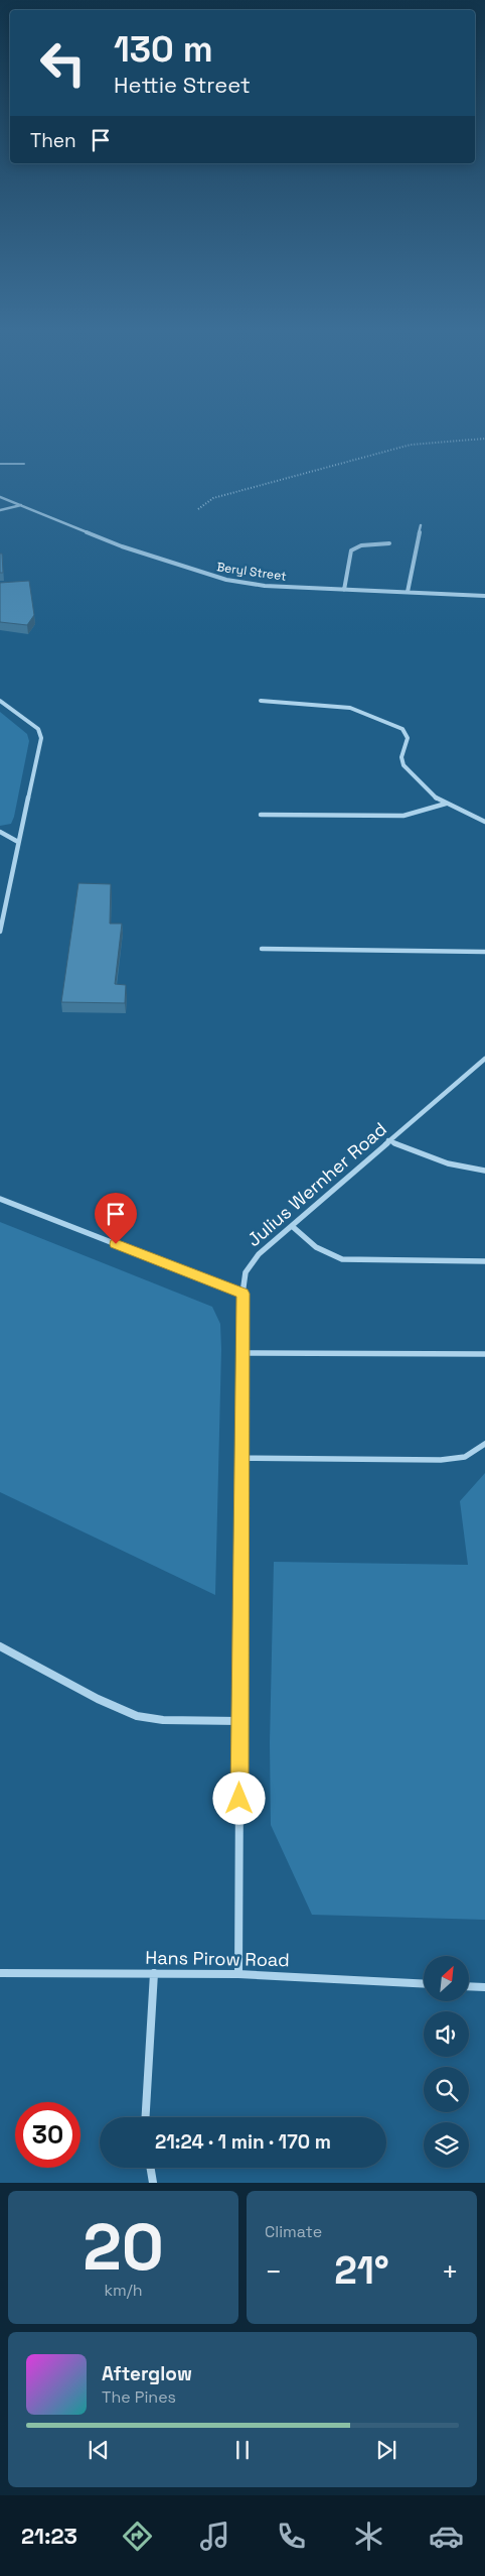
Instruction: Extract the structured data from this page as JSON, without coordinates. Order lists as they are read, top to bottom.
{
  "streets": {
    "street": ["Beryl Street", "Julius Wernher Road", "Hans Pirow Road"]
  },
  "crossings": [
    ["Julius Wernher Road", "Hans Pirow Road"]
  ],
  "north": "top right",
  "page": {
    "turn": ["130 m", "Hettie Street"],
    "then": "Then",
    "limit": "30",
    "trip": "21:24 · 1 min · 170 m",
    "tile": [
      ["20", "km/h"],
      "Climate"
    ],
    "heat": ["−", "21°", "+"],
    "song": ["Afterglow", "The Pines"],
    "tabs": "21:23"
  }
}
